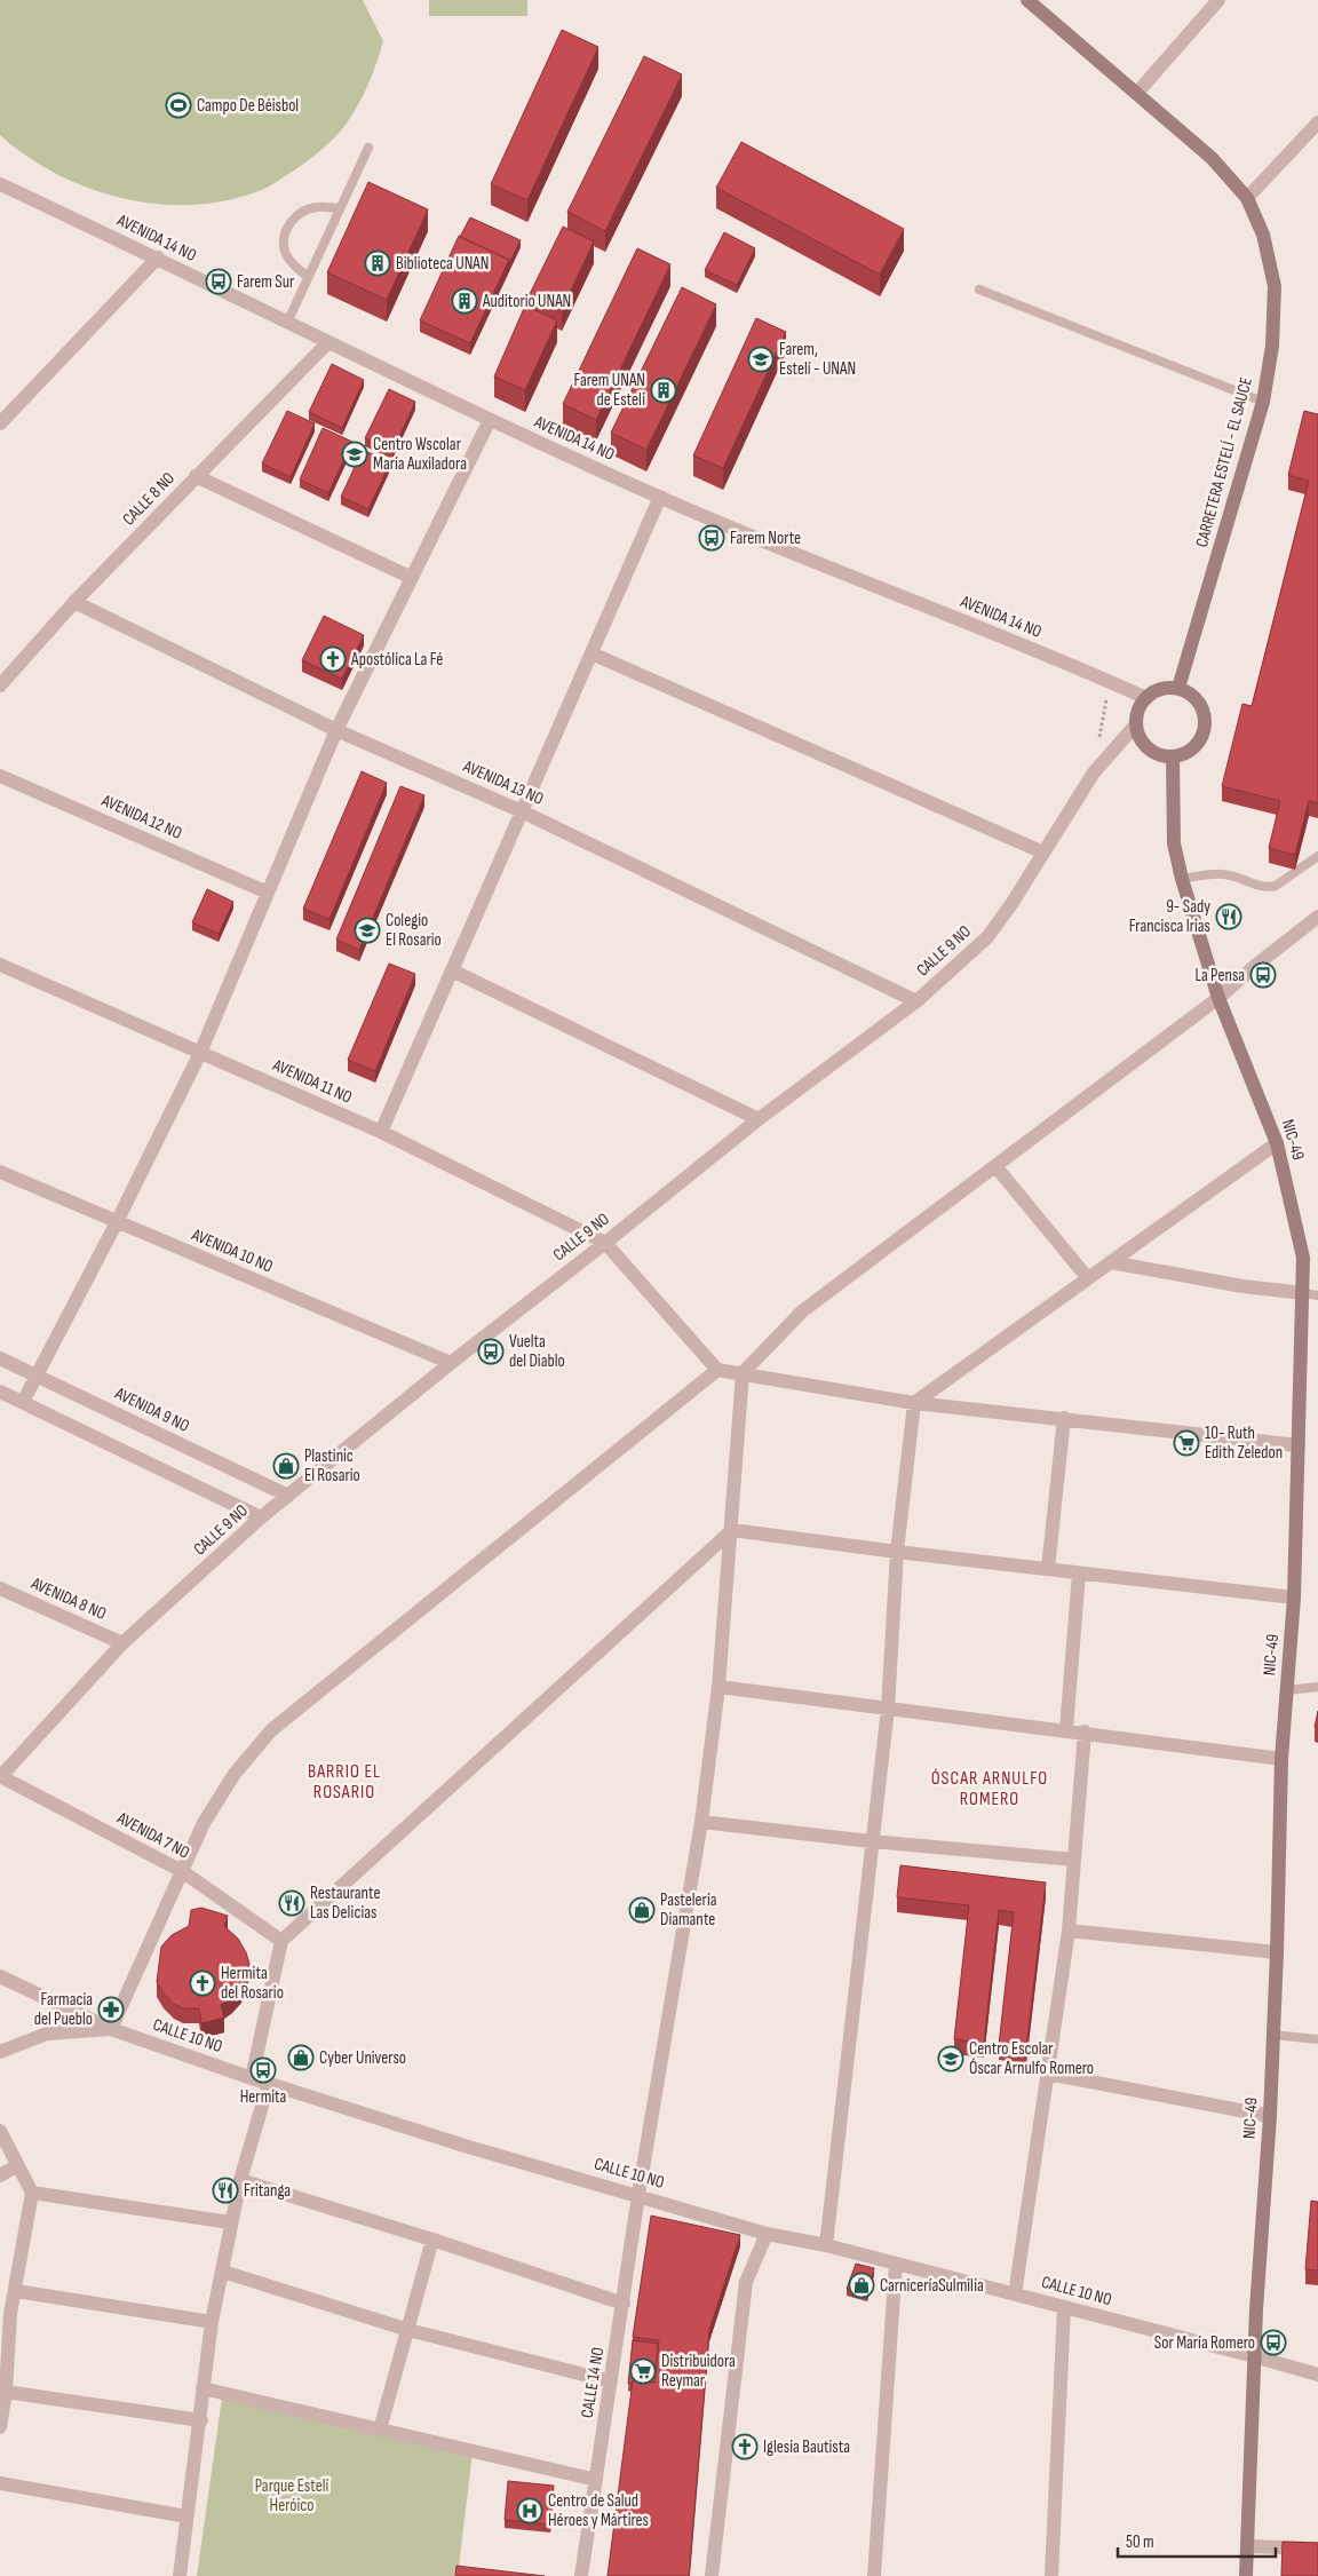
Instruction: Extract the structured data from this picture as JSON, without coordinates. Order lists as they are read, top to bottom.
{
  "streets": {
    "street": [
      "AVENIDA 14 NO",
      "CARRETERA ESTELÍ - EL SAUCE",
      "CALLE 8 NO",
      "AVENIDA 13 NO",
      "AVENIDA 12 NO",
      "CALLE 9 NO",
      "AVENIDA 11 NO",
      "NIC-49",
      "AVENIDA 10 NO",
      "AVENIDA 9 NO",
      "AVENIDA 8 NO",
      "AVENIDA 7 NO",
      "CALLE 10 NO",
      "CALLE 14 NO"
    ]
  },
  "crossings": [
    ["AVENIDA 14 NO", "CARRETERA ESTELÍ - EL SAUCE"],
    ["AVENIDA 14 NO", "CALLE 8 NO"],
    ["AVENIDA 14 NO", "CALLE 9 NO"],
    ["AVENIDA 14 NO", "NIC-49"],
    ["CARRETERA ESTELÍ - EL SAUCE", "CALLE 9 NO"],
    ["CARRETERA ESTELÍ - EL SAUCE", "NIC-49"],
    ["CALLE 8 NO", "AVENIDA 13 NO"],
    ["AVENIDA 13 NO", "CALLE 9 NO"],
    ["CALLE 9 NO", "AVENIDA 11 NO"],
    ["CALLE 9 NO", "NIC-49"],
    ["CALLE 9 NO", "AVENIDA 10 NO"],
    ["CALLE 9 NO", "AVENIDA 9 NO"],
    ["CALLE 9 NO", "AVENIDA 8 NO"],
    ["CALLE 9 NO", "AVENIDA 7 NO"],
    ["NIC-49", "CALLE 10 NO"],
    ["CALLE 10 NO", "CALLE 14 NO"]
  ],
  "districts": ["BARRIO EL ROSARIO", "ÓSCAR ARNULFO ROMERO"],
  "parks": ["Parque Estelí Heróico"],
  "places": {
    "sports": ["Campo De Béisbol"],
    "building": ["Biblioteca UNAN", "Auditorio UNAN", "Farem UNAN de Esteli"],
    "bus stop": [
      "Farem Sur",
      "Farem Norte",
      "La Pensa",
      "Vuelta del Diablo",
      "Hermita",
      "Sor María Romero"
    ],
    "school or university": [
      "Farem, Estelí - UNAN",
      "Centro Wscolar María Auxiladora",
      "Colegio El Rosario",
      "Centro Escolar Óscar Arnulfo Romero"
    ],
    "church": ["Apostólica La Fé", "Hermita del Rosario", "Iglesia Bautista"],
    "restaurant": ["9- Sady Francisca Irias", "Restaurante Las Delicias", "Fritanga"],
    "supermarket": ["10- Ruth Edith Zeledon", "Distribuidora Reymar"],
    "shop": [
      "Plastinic El Rosario",
      "Pastelería Diamante",
      "Cyber Universo",
      "CarniceríaSulmilia"
    ],
    "pharmacy": ["Farmacia del Pueblo"],
    "hospital": ["Centro de Salud Héroes y Mártires"]
  },
  "scale_bar": "50 m"
}
